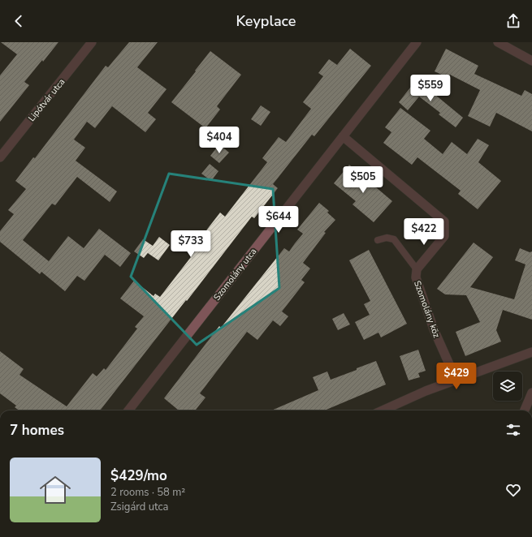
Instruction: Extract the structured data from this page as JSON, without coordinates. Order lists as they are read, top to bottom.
{
  "streets": {
    "street": ["Lipótvár utca", "Szomolány utca", "Szomolány köz"]
  },
  "crossings": [
    ["Szomolány utca", "Szomolány köz"]
  ],
  "page": {
    "header": "Keyplace",
    "price": [
      "$559",
      "$404",
      "$505",
      "$644",
      "$422",
      "$733",
      "$429"
    ],
    "heading": "7 homes",
    "list": [
      {
        "name": "$429/mo",
        "note": "2 rooms · 58 m² · Zsigárd utca"
      }
    ]
  }
}
